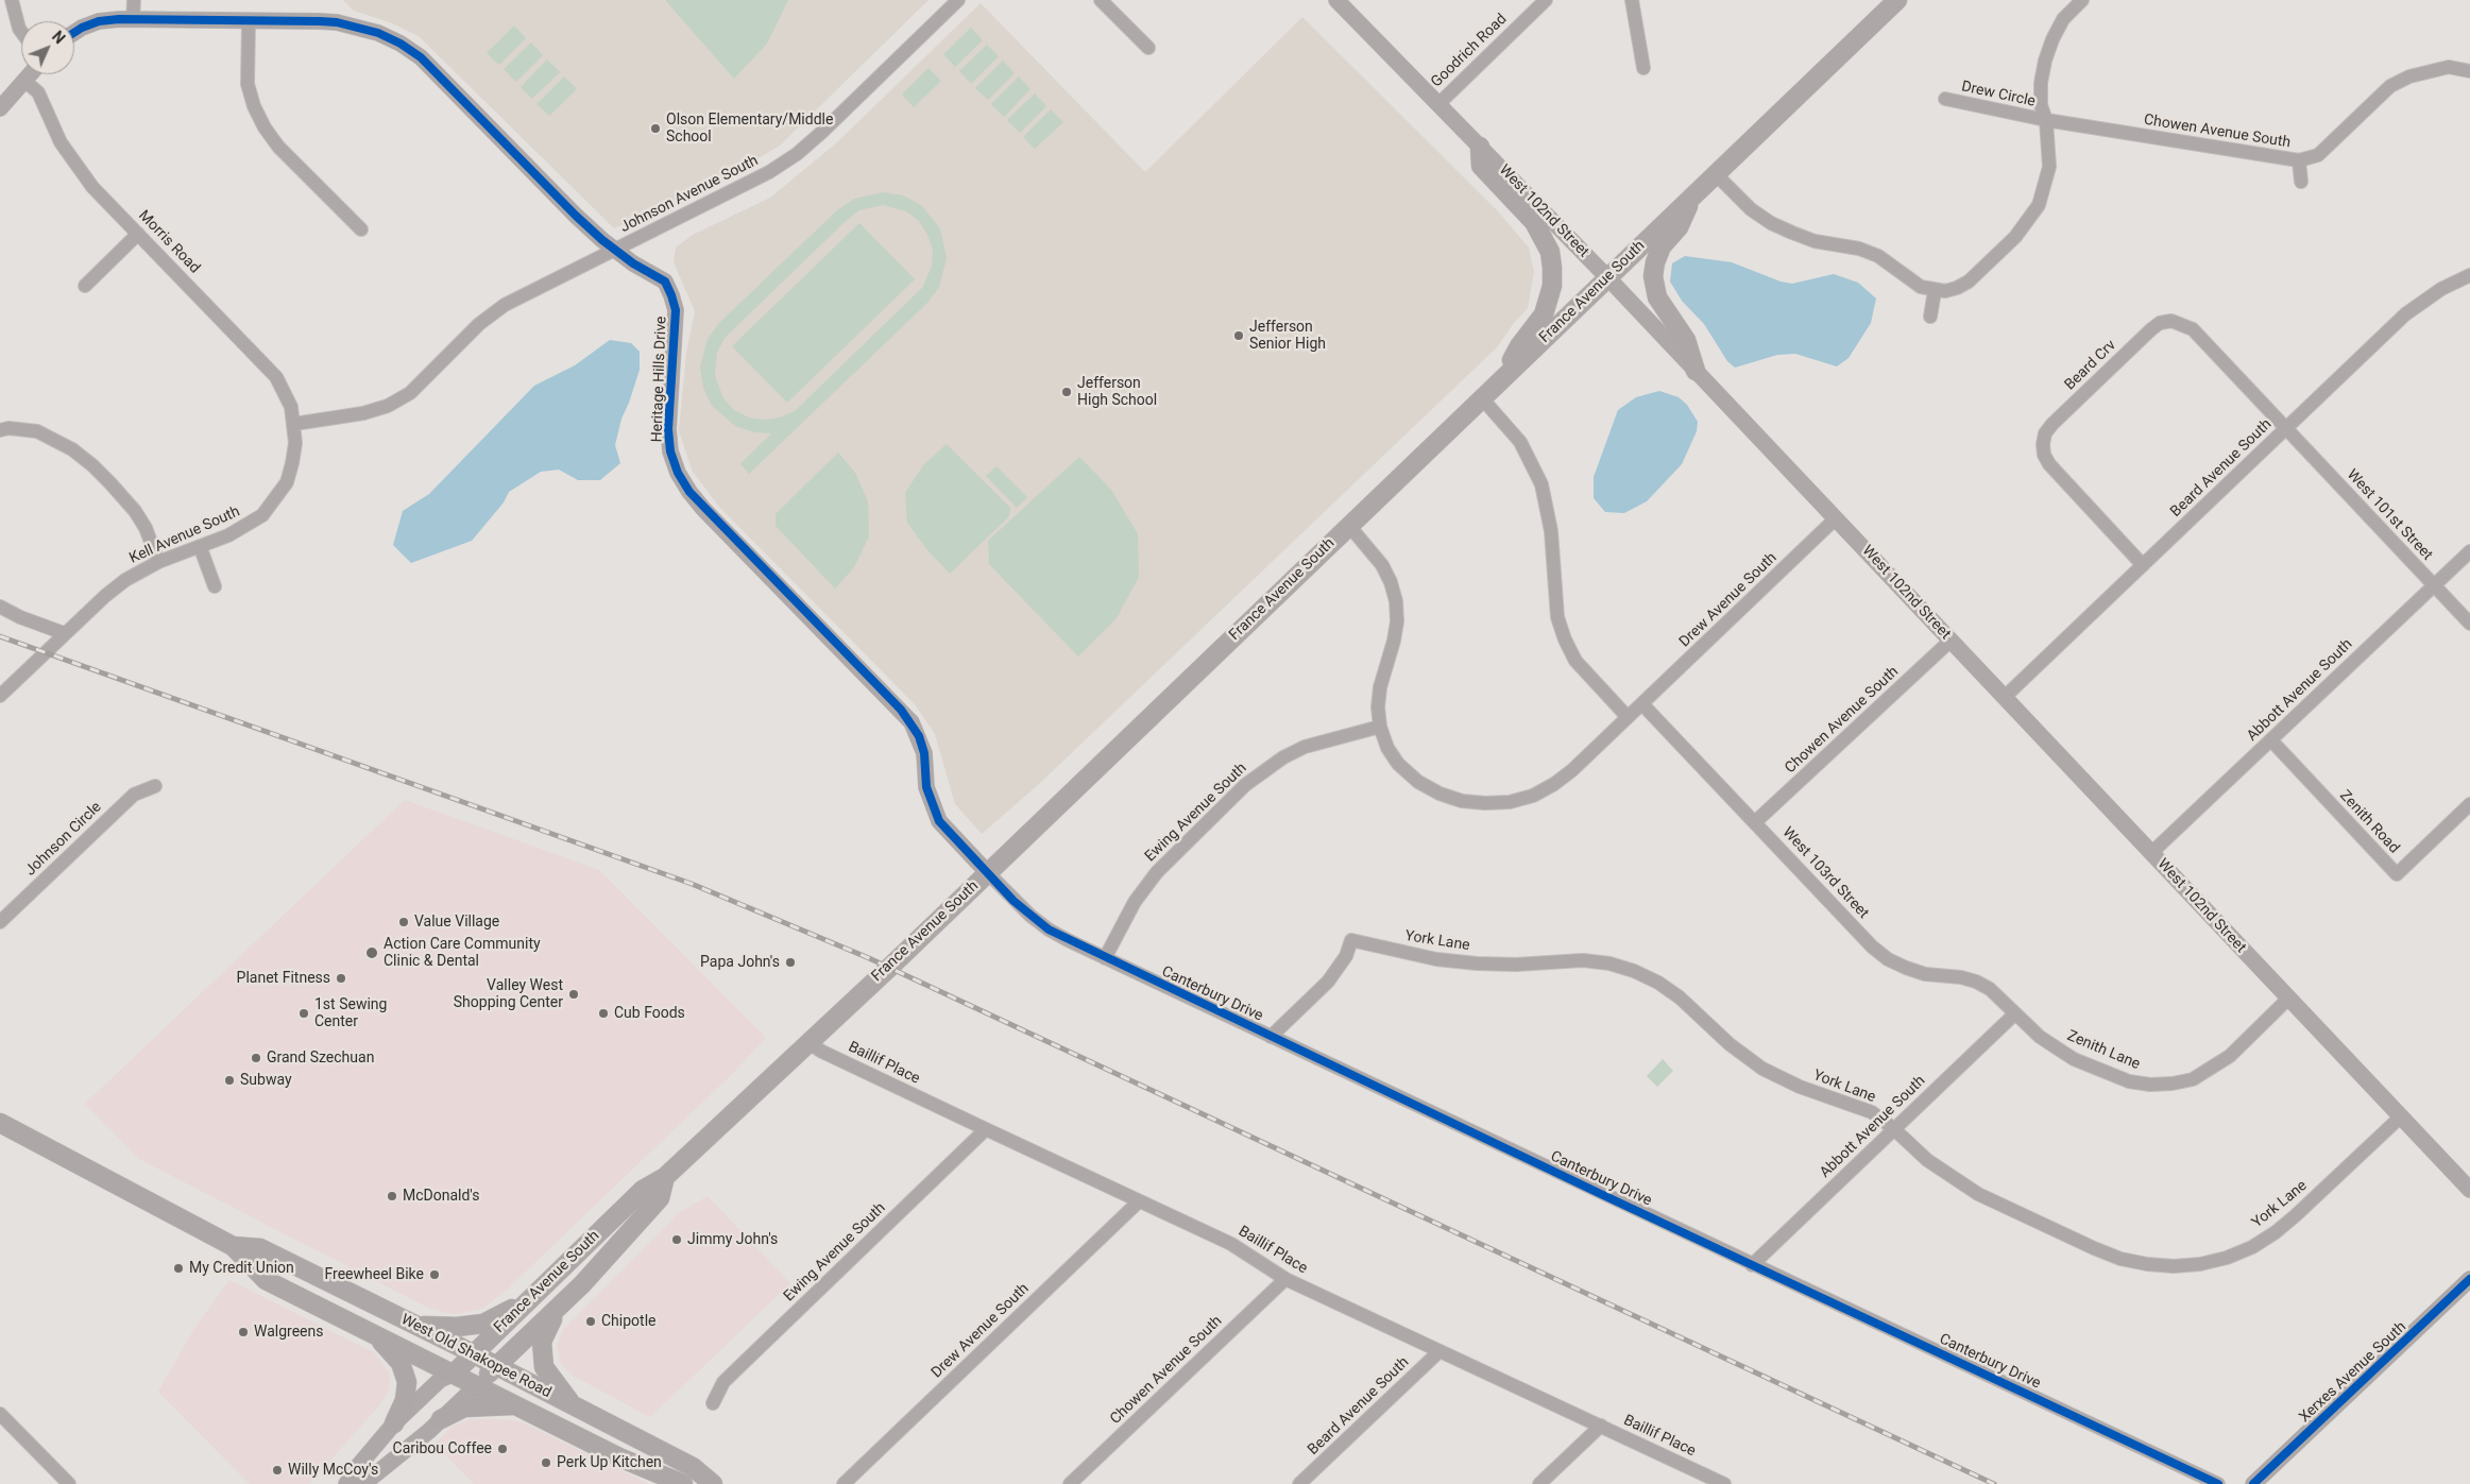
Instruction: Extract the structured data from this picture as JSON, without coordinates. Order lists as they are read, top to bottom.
{
  "streets": {
    "main road": ["France Avenue South", "West Old Shakopee Road"],
    "street": [
      "Goodrich Road",
      "Drew Circle",
      "Chowen Avenue South",
      "Johnson Avenue South",
      "West 102nd Street",
      "Morris Road",
      "Beard Crv",
      "Heritage Hills Drive",
      "Beard Avenue South",
      "West 101st Street",
      "Kell Avenue South",
      "Drew Avenue South",
      "Abbott Avenue South",
      "Ewing Avenue South",
      "Zenith Road",
      "Johnson Circle",
      "West 103rd Street",
      "York Lane",
      "Canterbury Drive",
      "Zenith Lane",
      "Baillif Place",
      "Xerxes Avenue South"
    ]
  },
  "crossings": [
    ["Goodrich Road", "West 102nd Street"],
    ["Drew Circle", "Chowen Avenue South"],
    ["Chowen Avenue South", "West 102nd Street"],
    ["Chowen Avenue South", "West 103rd Street"],
    ["Chowen Avenue South", "Baillif Place"],
    ["Johnson Avenue South", "Morris Road"],
    ["Johnson Avenue South", "Heritage Hills Drive"],
    ["Johnson Avenue South", "Kell Avenue South"],
    ["West 102nd Street", "France Avenue South"],
    ["West 102nd Street", "Beard Avenue South"],
    ["West 102nd Street", "Drew Avenue South"],
    ["West 102nd Street", "Abbott Avenue South"],
    ["West 102nd Street", "York Lane"],
    ["West 102nd Street", "Zenith Lane"],
    ["Morris Road", "Kell Avenue South"],
    ["France Avenue South", "Heritage Hills Drive"],
    ["France Avenue South", "Canterbury Drive"],
    ["France Avenue South", "Baillif Place"],
    ["France Avenue South", "West Old Shakopee Road"],
    ["Beard Crv", "Beard Avenue South"],
    ["Beard Crv", "West 101st Street"],
    ["Heritage Hills Drive", "Canterbury Drive"],
    ["Beard Avenue South", "West 101st Street"],
    ["Beard Avenue South", "Baillif Place"],
    ["West 101st Street", "Abbott Avenue South"],
    ["Drew Avenue South", "West 103rd Street"],
    ["Drew Avenue South", "Baillif Place"],
    ["Abbott Avenue South", "Zenith Road"],
    ["Abbott Avenue South", "West 103rd Street"],
    ["Abbott Avenue South", "York Lane"],
    ["Abbott Avenue South", "Canterbury Drive"],
    ["Abbott Avenue South", "Zenith Lane"],
    ["Ewing Avenue South", "Canterbury Drive"],
    ["Ewing Avenue South", "Baillif Place"],
    ["West 103rd Street", "Zenith Lane"],
    ["York Lane", "Canterbury Drive"]
  ],
  "places": [
    "Olson Elementary/Middle School",
    "Jefferson Senior High",
    "Jefferson High School",
    "Value Village",
    "Action Care Community Clinic & Dental",
    "Papa John's",
    "Planet Fitness",
    "Valley West Shopping Center",
    "1st Sewing Center",
    "Cub Foods",
    "Grand Szechuan",
    "Subway",
    "McDonald's",
    "Jimmy John's",
    "My Credit Union",
    "Freewheel Bike",
    "Chipotle",
    "Walgreens",
    "Caribou Coffee",
    "Perk Up Kitchen",
    "Willy McCoy's"
  ],
  "north": "top right"
}
